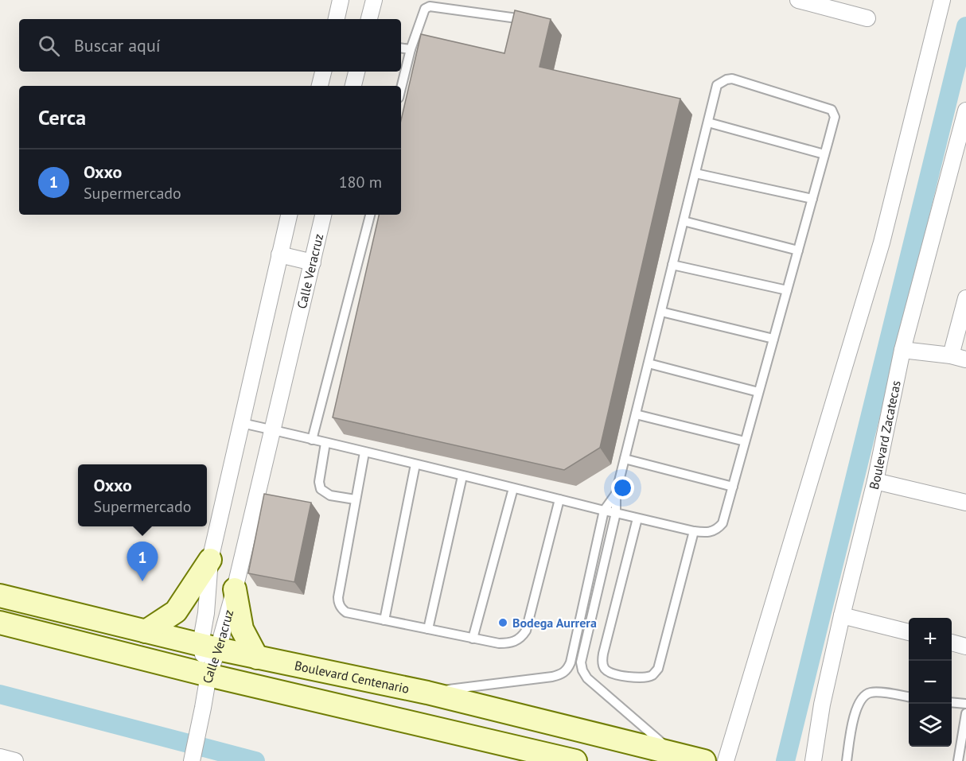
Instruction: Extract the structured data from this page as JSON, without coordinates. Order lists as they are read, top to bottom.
{
  "streets": {
    "main road": ["Boulevard Centenario"],
    "street": ["Calle Veracruz", "Boulevard Zacatecas"]
  },
  "crossings": [
    ["Calle Veracruz", "Boulevard Centenario"]
  ],
  "places": ["Bodega Aurrera"],
  "page": {
    "search": "Buscar aquí",
    "heading": "Cerca",
    "list": [
      {
        "mark": "1",
        "name": "Oxxo",
        "note": "Supermercado",
        "value": "180 m"
      }
    ],
    "popup": ["Oxxo", "Supermercado"],
    "pins": "1",
    "map_buttons": ["+", "−"]
  }
}
